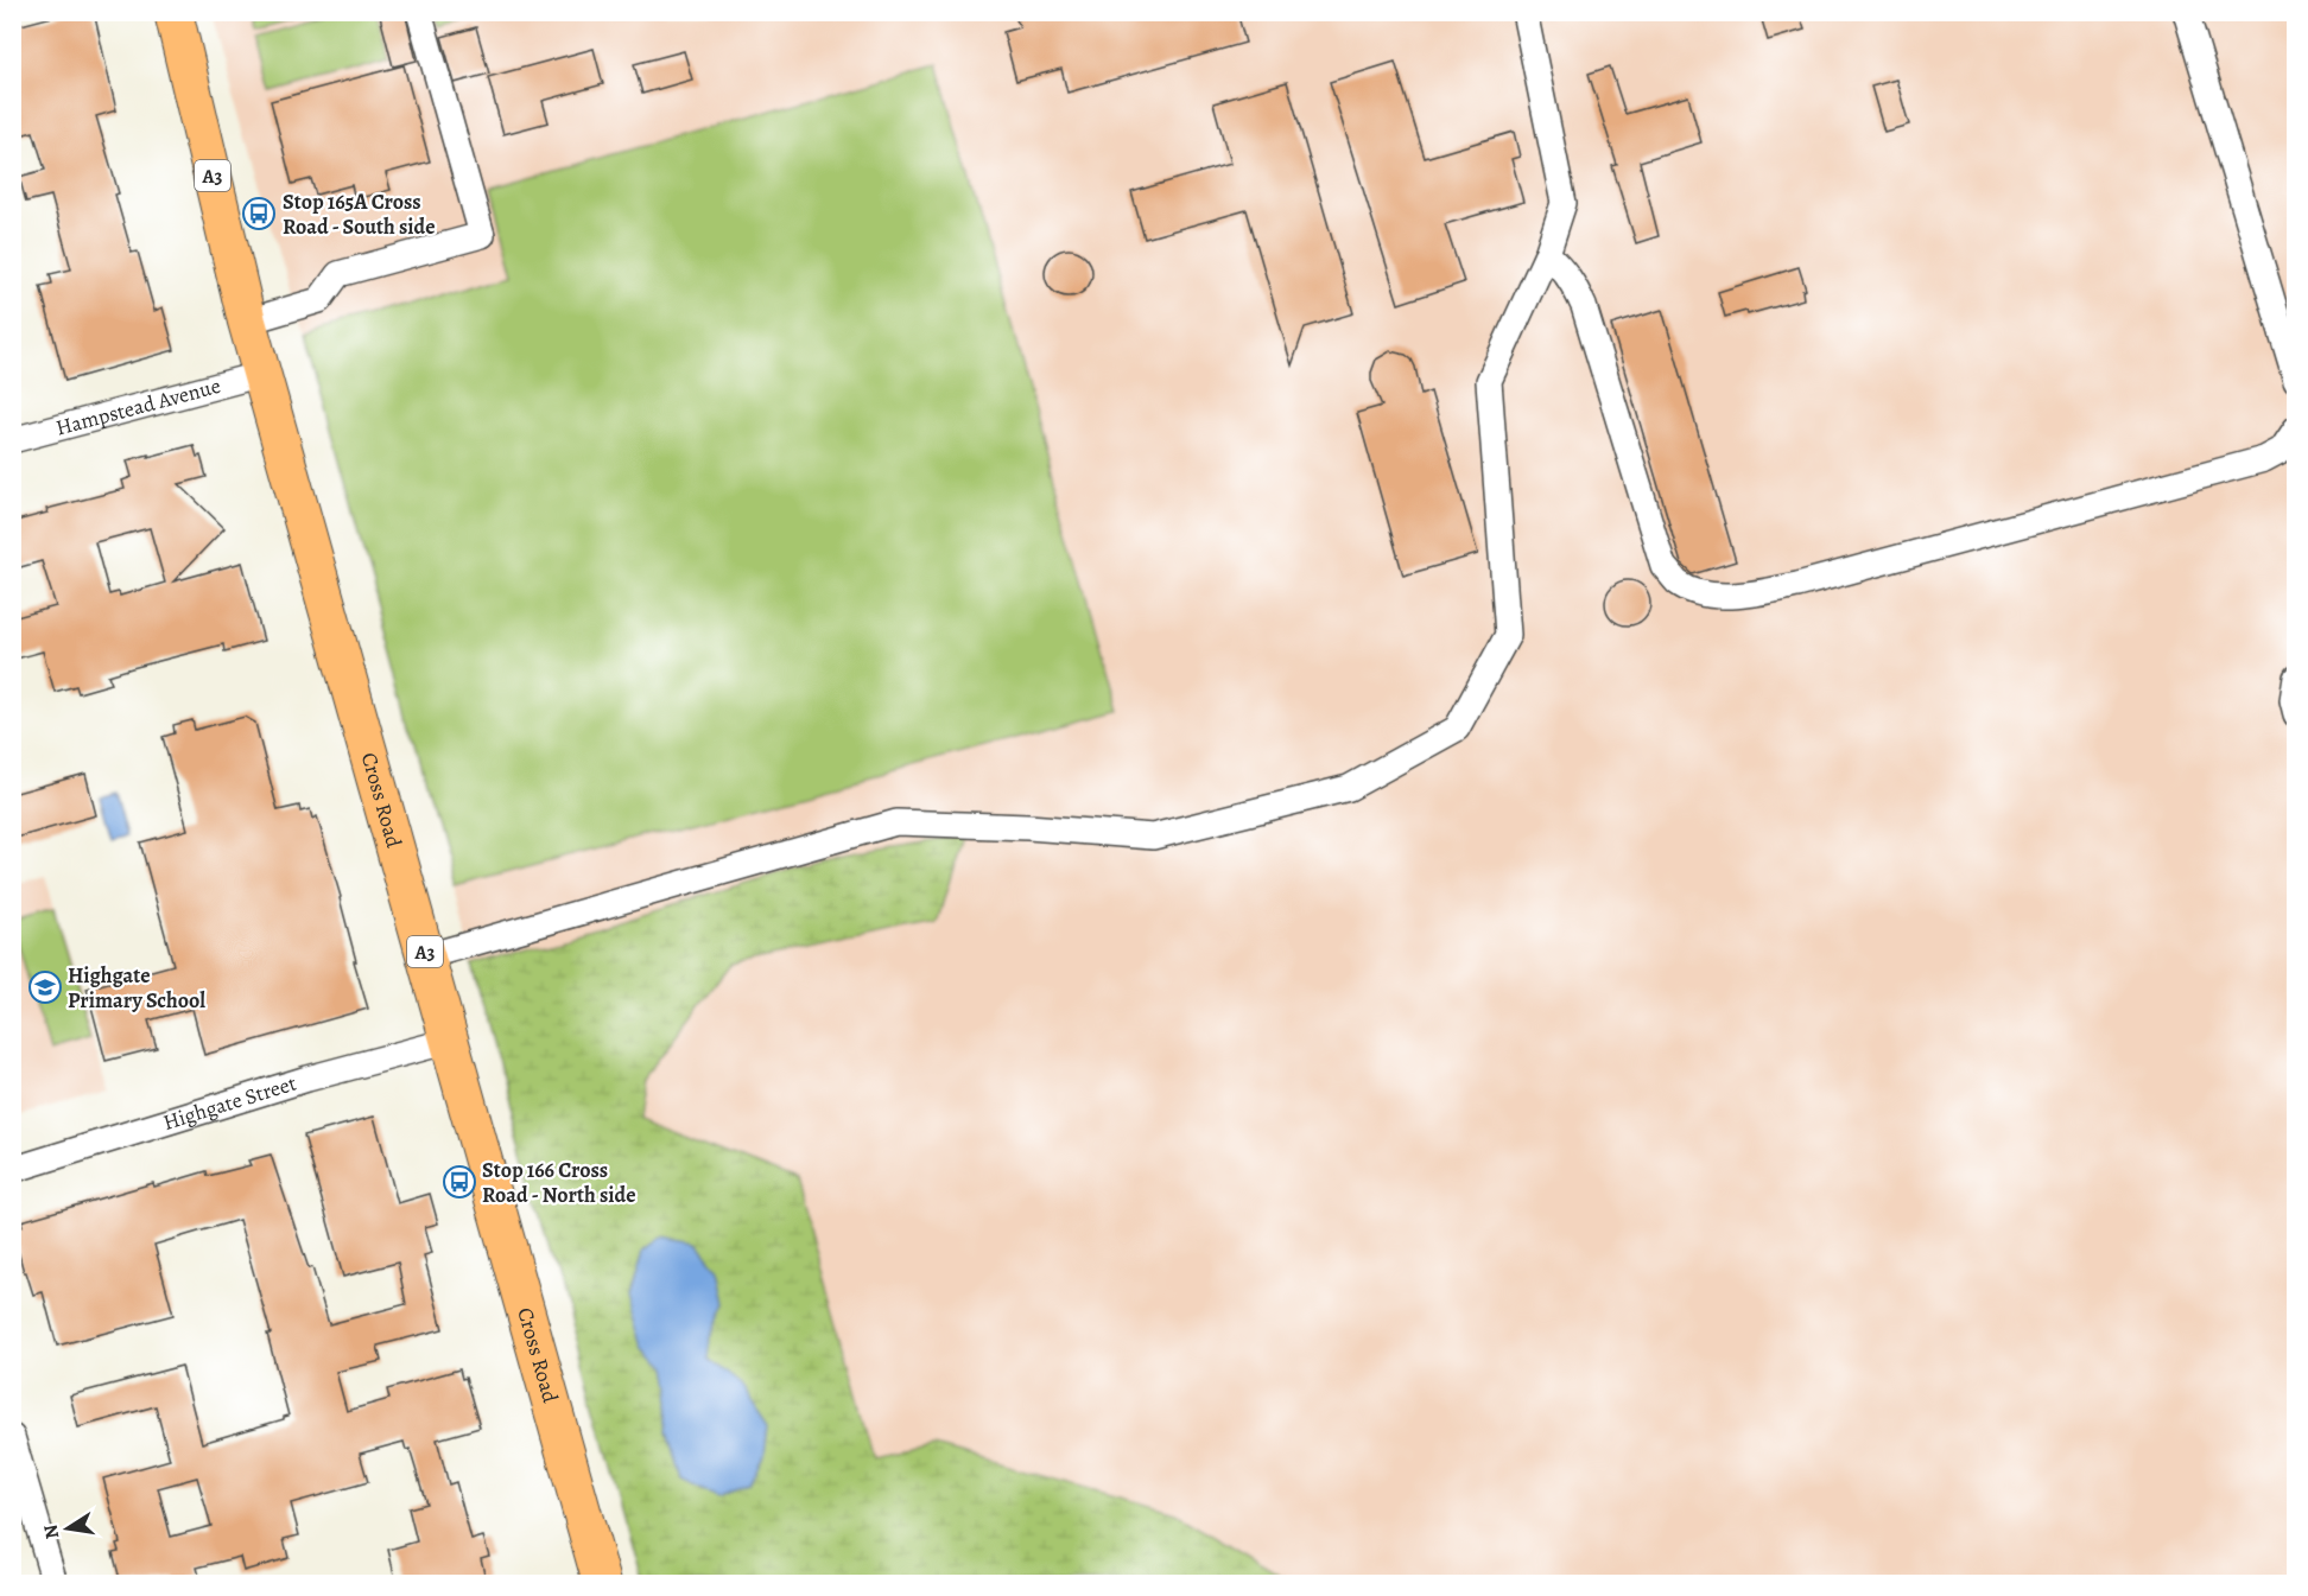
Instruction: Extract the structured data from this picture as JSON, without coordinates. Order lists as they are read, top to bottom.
{
  "streets": {
    "highway": ["A3", "Cross Road"],
    "street": ["Hampstead Avenue", "Highgate Street"]
  },
  "crossings": [
    ["Hampstead Avenue", "Cross Road"],
    ["Cross Road", "Highgate Street"]
  ],
  "places": {
    "bus stop": ["Stop 165A Cross Road - South side", "Stop 166 Cross Road - North side"],
    "school or university": ["Highgate Primary School"]
  },
  "north": "left"
}
